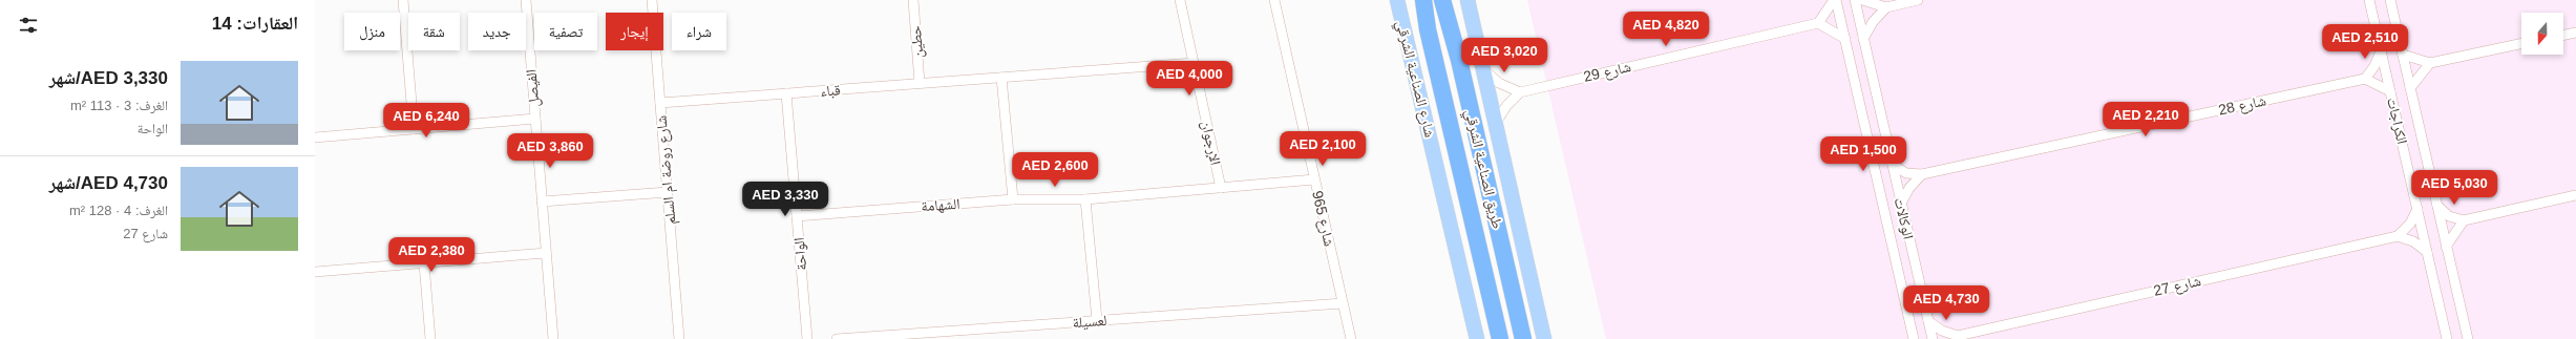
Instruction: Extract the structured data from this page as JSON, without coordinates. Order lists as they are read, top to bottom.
{
  "streets": {
    "highway": ["طريق الصناعية الشرقي"],
    "main road": ["شارع الصناعية الشرقي"],
    "street": [
      "حطين",
      "شارع 29",
      "الفيصل",
      "قباء",
      "شارع 28",
      "الكراجات",
      "الإرجوان",
      "شارع روضة ام السلم",
      "الشهامة",
      "شارع 965",
      "الوكالات",
      "الواحة",
      "شارع 27",
      "لعسيلة"
    ]
  },
  "crossings": [
    ["حطين", "قباء"],
    ["قباء", "الإرجوان"],
    ["قباء", "شارع روضة ام السلم"],
    ["قباء", "الواحة"],
    ["شارع 28", "الوكالات"],
    ["الإرجوان", "الشهامة"],
    ["الشهامة", "شارع 965"],
    ["الشهامة", "الواحة"],
    ["شارع 965", "لعسيلة"],
    ["الوكالات", "شارع 27"]
  ],
  "north": "bottom",
  "page": {
    "heading": "العقارات: 14",
    "price": [
      "AED 4,820",
      "AED 2,510",
      "AED 3,020",
      "AED 4,000",
      "AED 2,210",
      "AED 6,240",
      "AED 2,100",
      "AED 3,860",
      "AED 1,500",
      "AED 2,600",
      "AED 5,030",
      "AED 3,330",
      "AED 2,380",
      "AED 4,730"
    ],
    "chip": [
      "شراء",
      "إيجار",
      "تصفية",
      "جديد",
      "شقة",
      "منزل"
    ],
    "list": [
      {
        "name": "AED 3,330/شهر",
        "note": "الغرف: 3 · 113 m² · الواحة"
      },
      {
        "name": "AED 4,730/شهر",
        "note": "الغرف: 4 · 128 m² · شارع 27"
      }
    ]
  }
}
